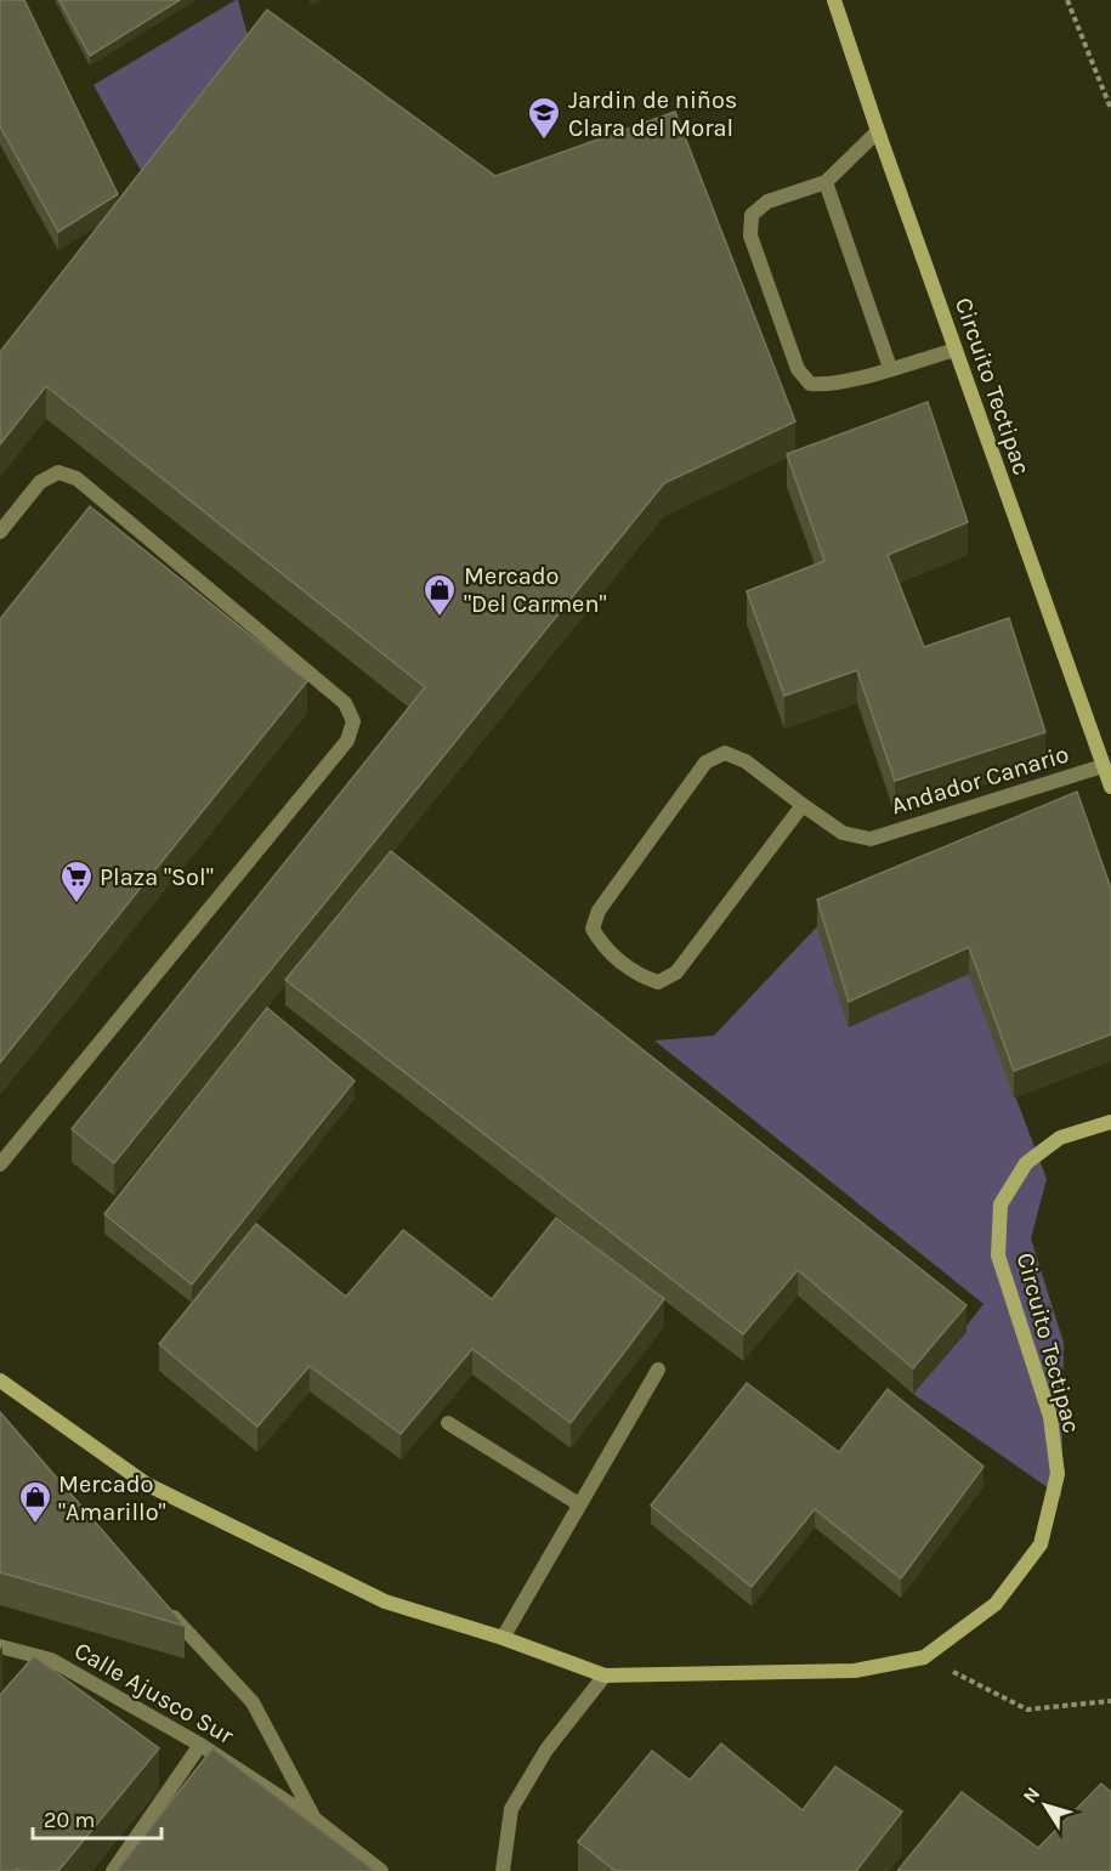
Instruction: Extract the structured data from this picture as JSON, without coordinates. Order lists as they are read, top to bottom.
{
  "streets": {
    "street": ["Circuito Tectipac", "Andador Canario", "Calle Ajusco Sur"]
  },
  "crossings": [
    ["Circuito Tectipac", "Andador Canario"]
  ],
  "places": {
    "school or university": ["Jardin de niños Clara del Moral"],
    "shop": ["Mercado \"Del Carmen\"", "Mercado \"Amarillo\""],
    "supermarket": ["Plaza \"Sol\""]
  },
  "scale_bar": "20 m",
  "north": "top left"
}
